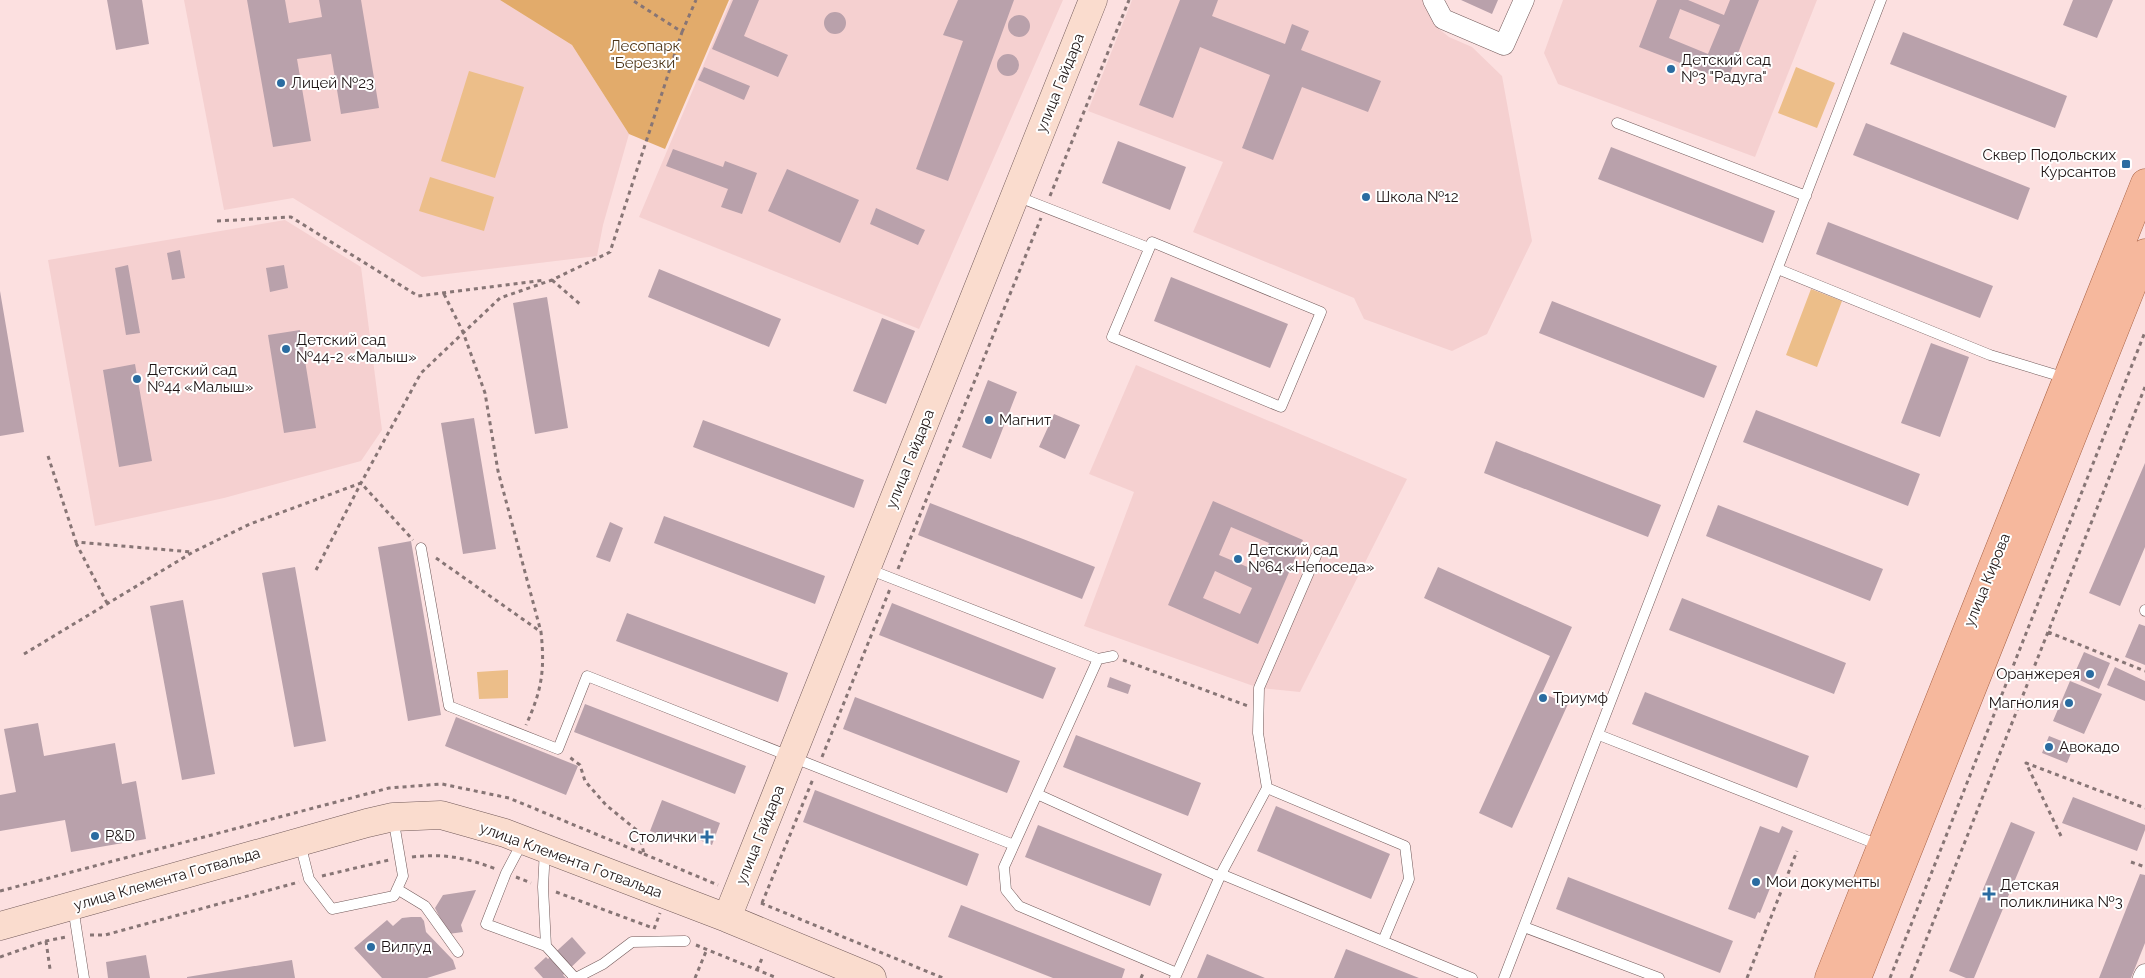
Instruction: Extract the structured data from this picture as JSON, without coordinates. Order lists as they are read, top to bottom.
{
  "streets": {
    "main road": ["улица Кирова"],
    "street": ["улица Гайдара", "улица Клемента Готвальда"]
  },
  "crossings": [
    ["улица Гайдара", "улица Клемента Готвальда"]
  ],
  "parks": ["Лесопарк \"Березки\""],
  "places": {
    "other": [
      "Детский сад №3 \"Радуга\"",
      "Лицей №23",
      "Школа №12",
      "Детский сад №44-2 «Малыш»",
      "Детский сад №44 «Малыш»",
      "Магнит",
      "Детский сад №64 «Непоседа»",
      "Оранжерея",
      "Триумф",
      "Магнолия",
      "Авокадо",
      "P&D",
      "Мои документы",
      "Вилгуд"
    ],
    "transit": ["Сквер Подольских Курсантов"],
    "health": ["Столички", "Детская поликлиника №3"]
  }
}
